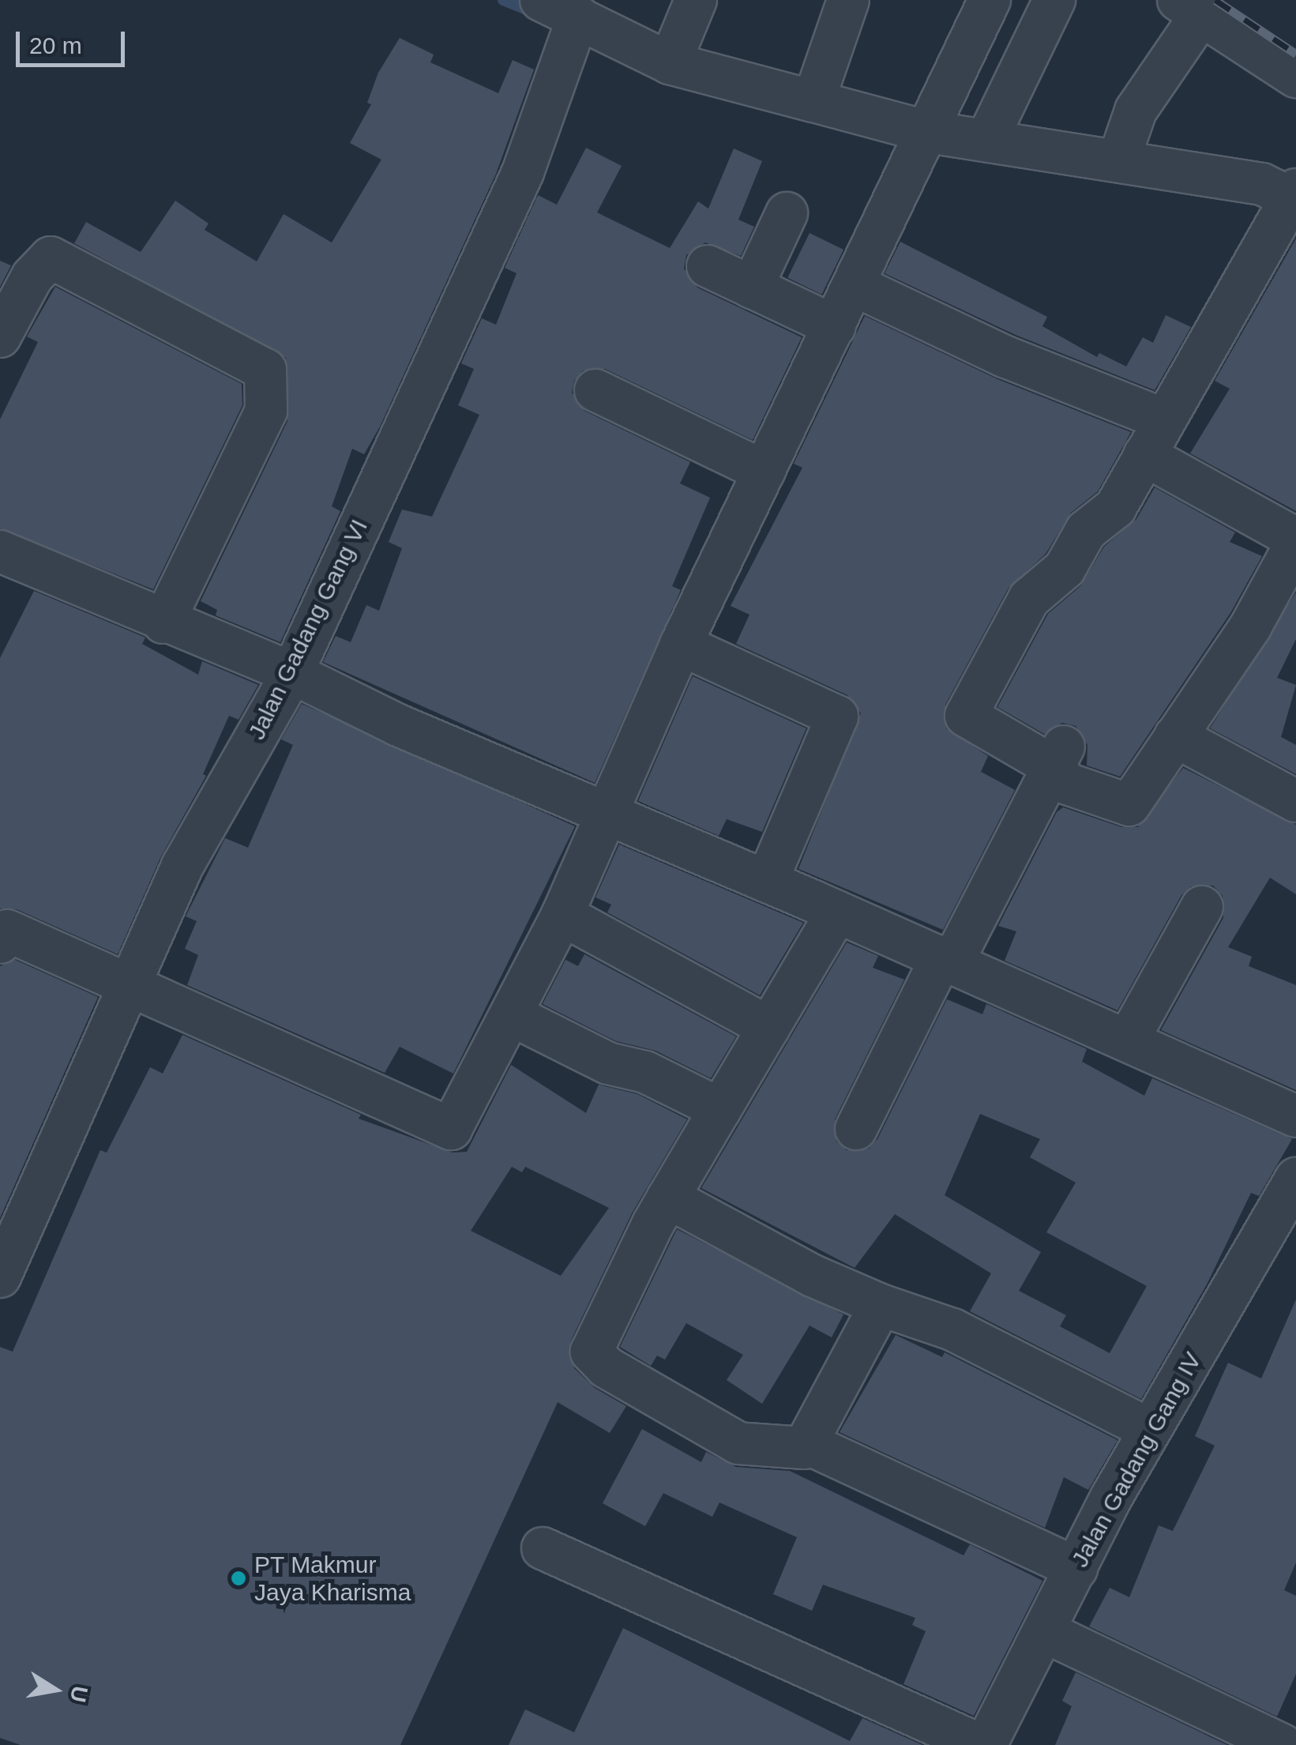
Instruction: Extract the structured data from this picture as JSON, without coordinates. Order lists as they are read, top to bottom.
{
  "streets": {
    "street": ["Jalan Gadang Gang VI", "Jalan Gadang Gang IV"]
  },
  "places": ["PT Makmur Jaya Kharisma"],
  "scale_bar": "20 m",
  "north": "right"
}
